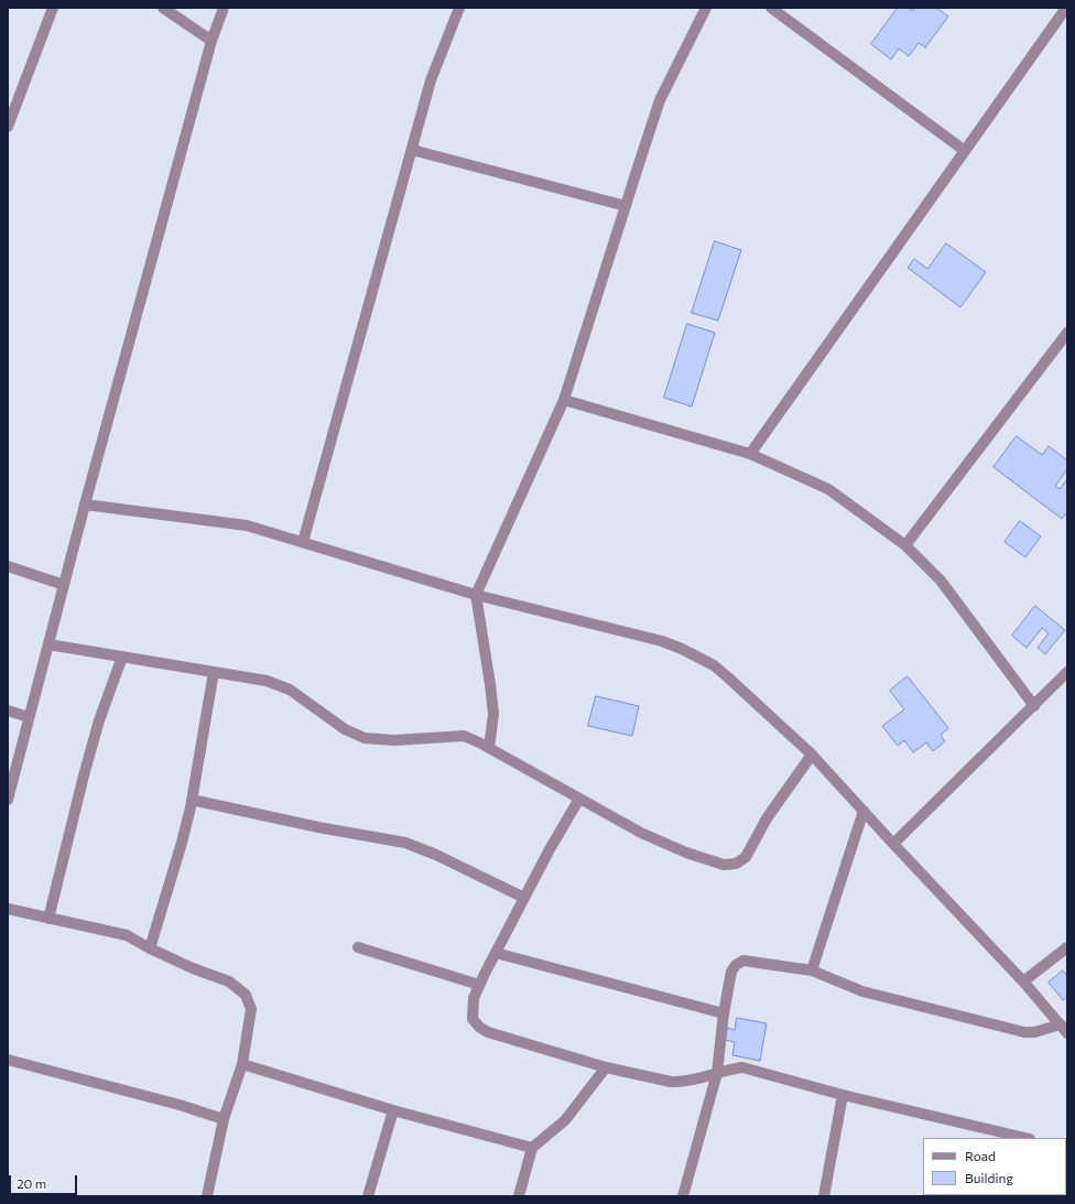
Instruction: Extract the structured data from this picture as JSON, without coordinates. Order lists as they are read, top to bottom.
{
  "legend": ["Road", "Building"],
  "scale_bar": "20 m"
}
